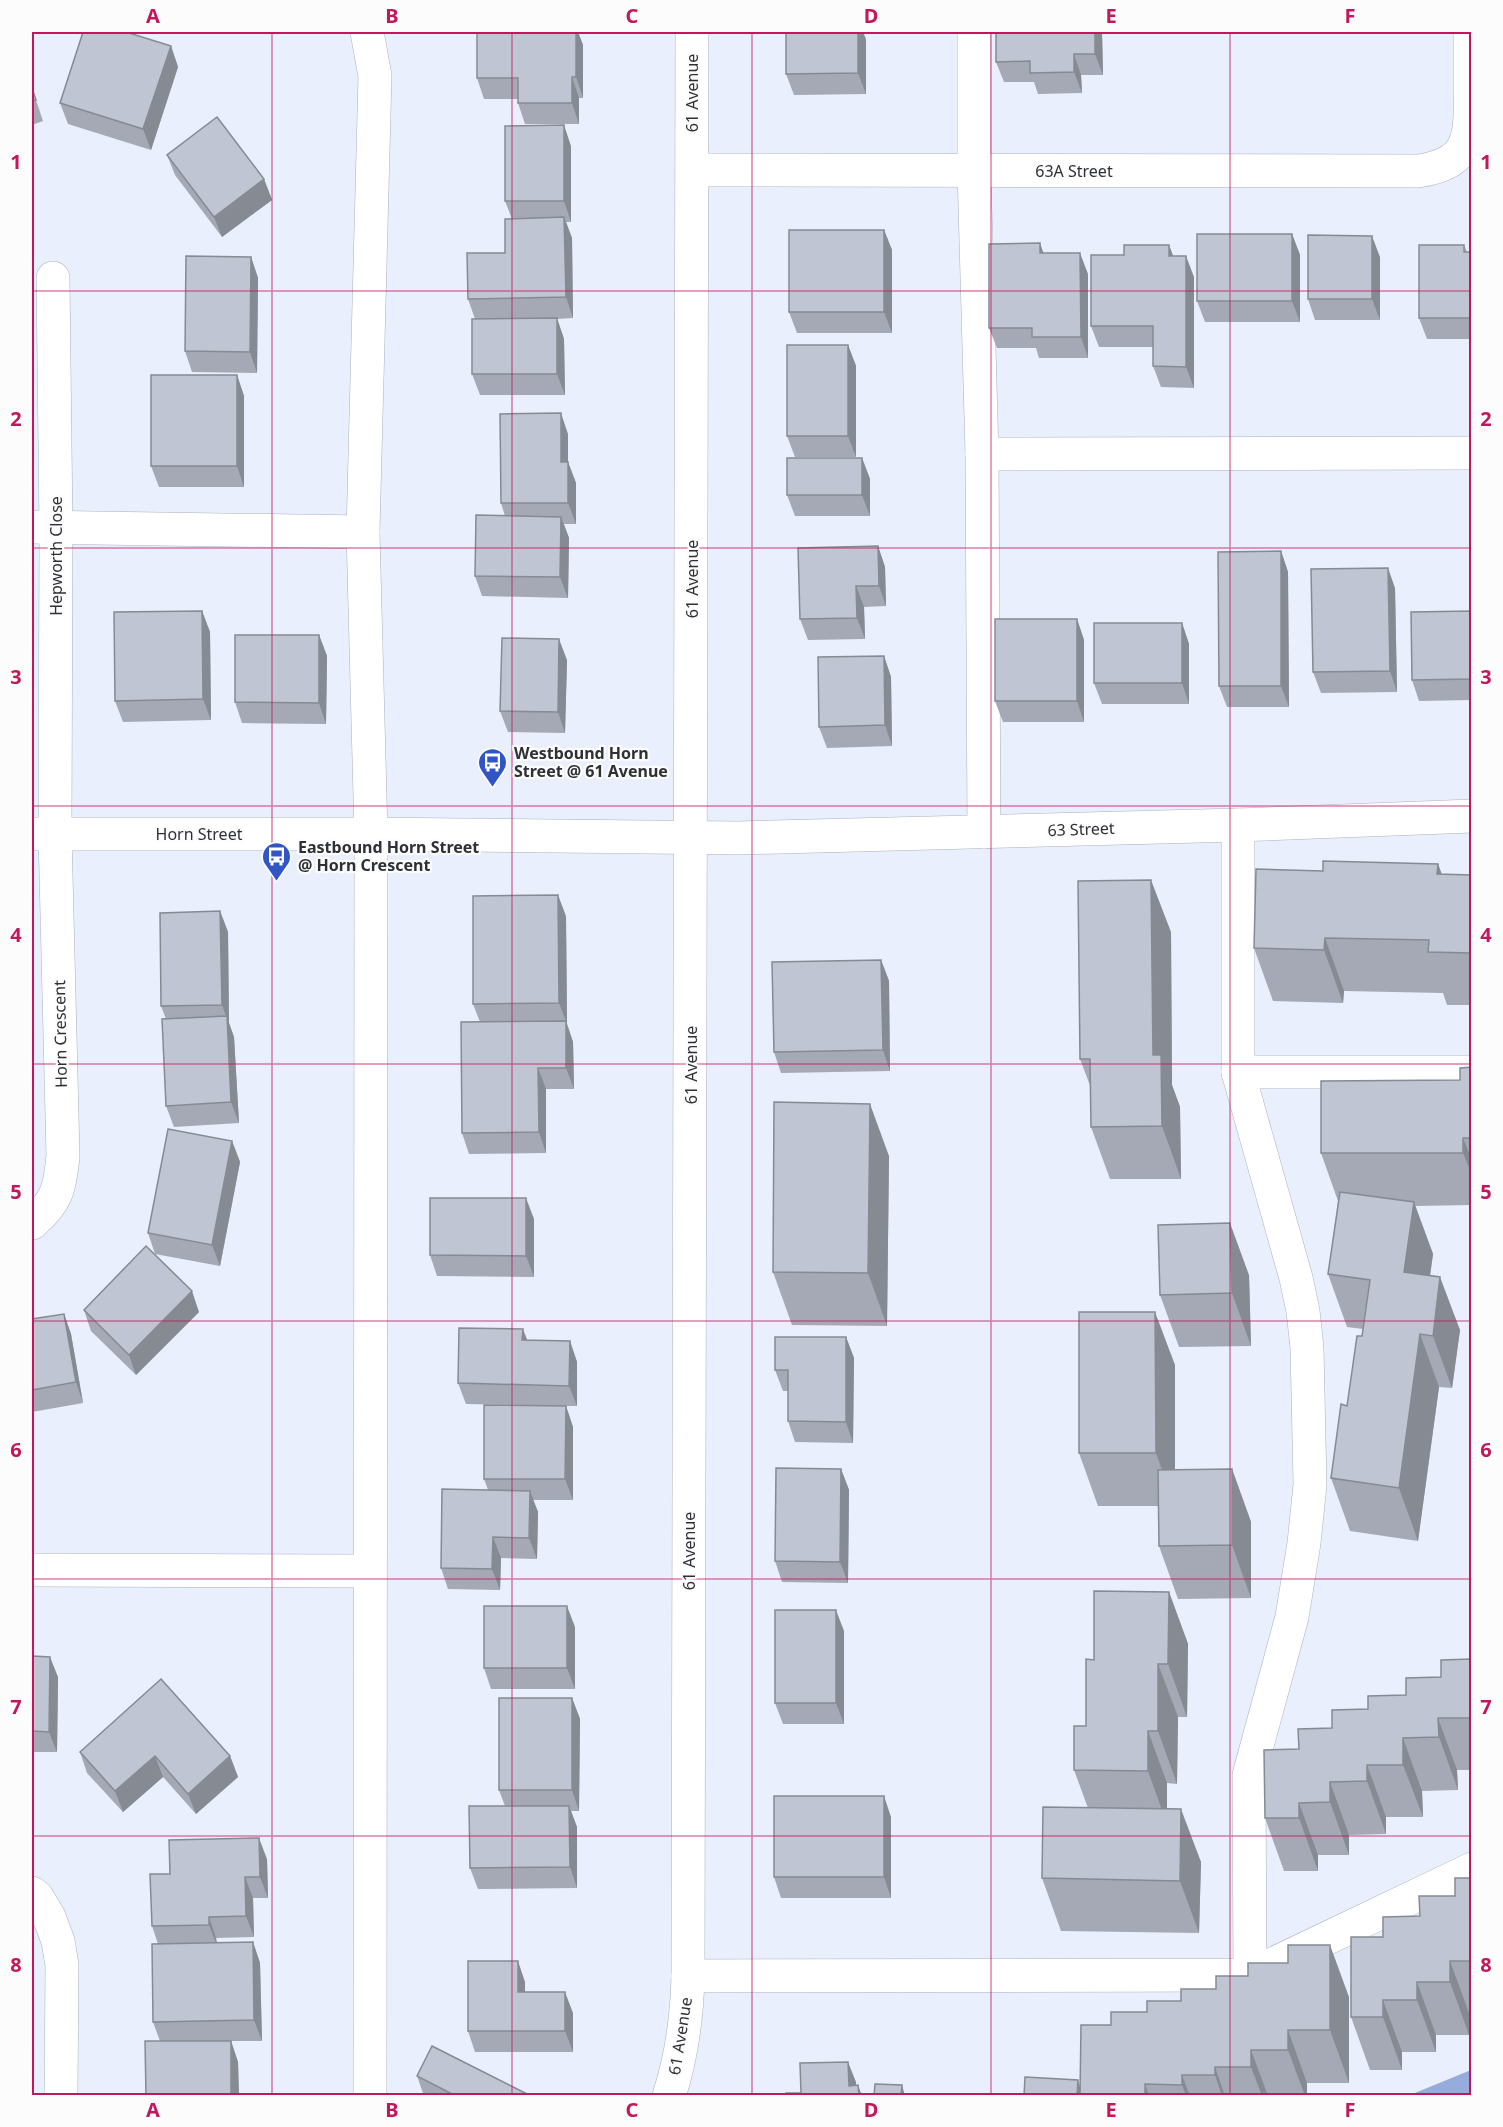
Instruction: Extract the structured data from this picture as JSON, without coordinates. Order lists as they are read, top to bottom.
{
  "streets": {
    "street": [
      "61 Avenue",
      "63A Street",
      "Hepworth Close",
      "63 Street",
      "Horn Street",
      "Horn Crescent"
    ]
  },
  "crossings": [
    ["61 Avenue", "63A Street"],
    ["61 Avenue", "63 Street"],
    ["61 Avenue", "Horn Street"],
    ["Hepworth Close", "Horn Street"],
    ["Hepworth Close", "Horn Crescent"],
    ["63 Street", "Horn Street"],
    ["Horn Street", "Horn Crescent"]
  ],
  "places": {
    "bus stop": ["Westbound Horn Street @ 61 Avenue", "Eastbound Horn Street @ Horn Crescent"]
  },
  "grid": {
    "columns": [
      "A",
      "B",
      "C",
      "D",
      "E",
      "F"
    ],
    "rows": [
      "1",
      "2",
      "3",
      "4",
      "5",
      "6",
      "7",
      "8"
    ]
  }
}
